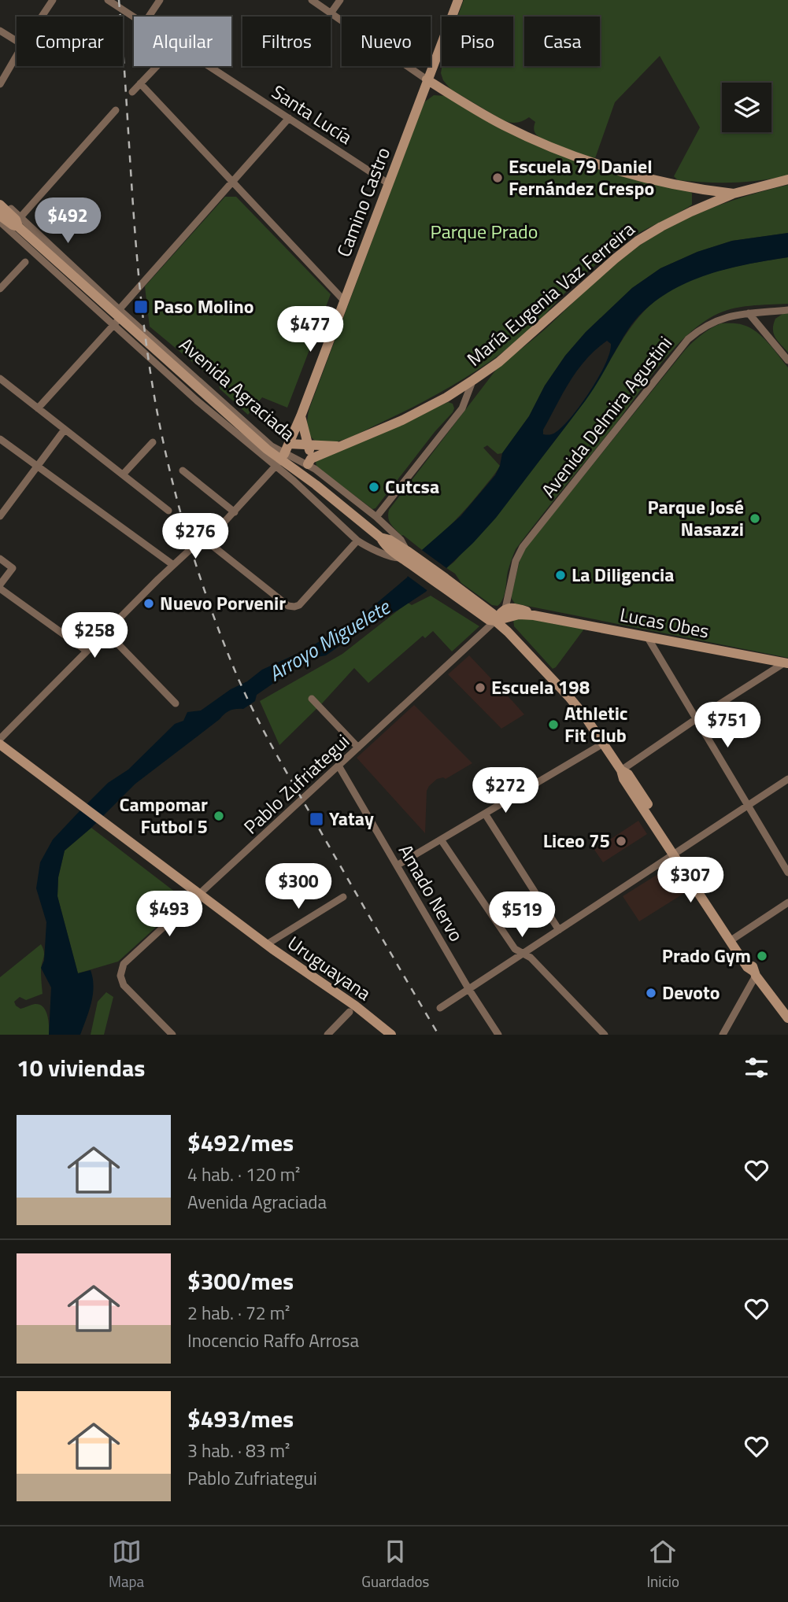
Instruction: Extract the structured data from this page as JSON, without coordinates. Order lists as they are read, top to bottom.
{
  "streets": {
    "street": [
      "Santa Lucía",
      "Camino Castro",
      "María Eugenia Vaz Ferreira",
      "Avenida Agraciada",
      "Avenida Delmira Agustini",
      "Lucas Obes",
      "Pablo Zufriategui",
      "Amado Nervo",
      "Uruguayana"
    ]
  },
  "crossings": [
    ["Santa Lucía", "Camino Castro"],
    ["Camino Castro", "María Eugenia Vaz Ferreira"],
    ["Camino Castro", "Avenida Agraciada"],
    ["María Eugenia Vaz Ferreira", "Avenida Agraciada"],
    ["Avenida Agraciada", "Lucas Obes"],
    ["Avenida Agraciada", "Pablo Zufriategui"],
    ["Avenida Delmira Agustini", "Lucas Obes"],
    ["Lucas Obes", "Pablo Zufriategui"],
    ["Pablo Zufriategui", "Amado Nervo"],
    ["Pablo Zufriategui", "Uruguayana"]
  ],
  "water": ["Arroyo Miguelete"],
  "parks": ["Parque Prado"],
  "places": {
    "other": [
      "Escuela 79 Daniel Fernández Crespo",
      "Cutcsa",
      "Parque José Nasazzi",
      "La Diligencia",
      "Nuevo Porvenir",
      "Escuela 198",
      "Athletic Fit Club",
      "Campomar Futbol 5",
      "Liceo 75",
      "Prado Gym",
      "Devoto"
    ],
    "transit": ["Paso Molino", "Yatay"]
  },
  "page": {
    "chip": [
      "Comprar",
      "Alquilar",
      "Filtros",
      "Nuevo",
      "Piso",
      "Casa"
    ],
    "price": [
      "$492",
      "$477",
      "$276",
      "$258",
      "$751",
      "$272",
      "$307",
      "$300",
      "$493",
      "$519"
    ],
    "heading": "10 viviendas",
    "list": [
      {
        "name": "$492/mes",
        "note": "4 hab. · 120 m² · Avenida Agraciada"
      },
      {
        "name": "$300/mes",
        "note": "2 hab. · 72 m² · Inocencio Raffo Arrosa"
      },
      {
        "name": "$493/mes",
        "note": "3 hab. · 83 m² · Pablo Zufriategui"
      }
    ],
    "tabs": ["Mapa", "Guardados", "Inicio"]
  }
}
